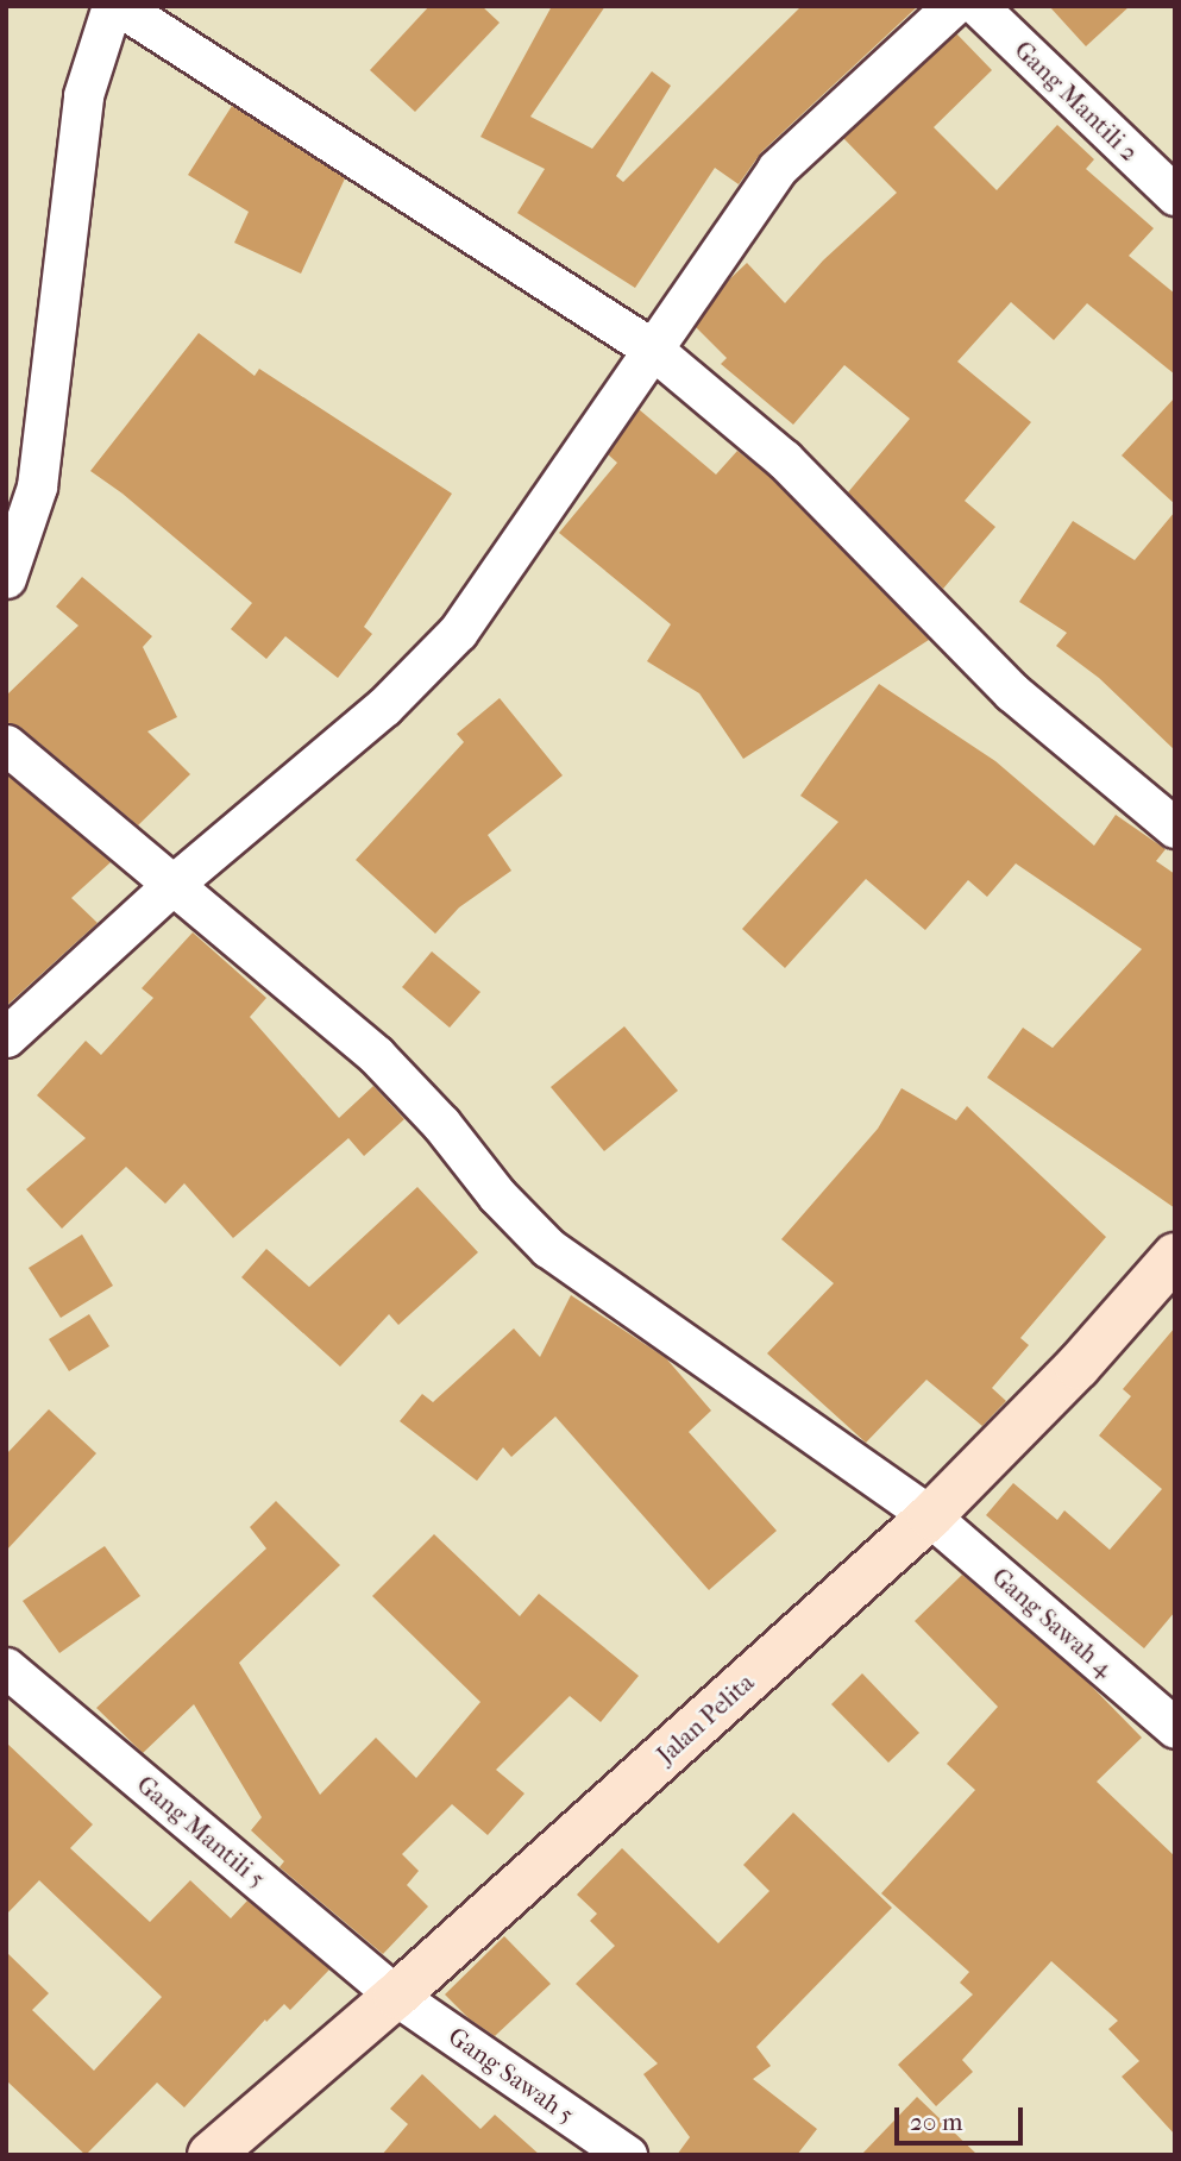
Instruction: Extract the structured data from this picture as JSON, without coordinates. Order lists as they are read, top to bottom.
{
  "streets": {
    "street": [
      "Gang Mantili 2",
      "Gang Sawah 4",
      "Jalan Pelita",
      "Gang Mantili 5",
      "Gang Sawah 5"
    ]
  },
  "crossings": [
    ["Gang Sawah 4", "Jalan Pelita"],
    ["Jalan Pelita", "Gang Mantili 5"],
    ["Jalan Pelita", "Gang Sawah 5"],
    ["Gang Mantili 5", "Gang Sawah 5"]
  ],
  "scale_bar": "20 m"
}
